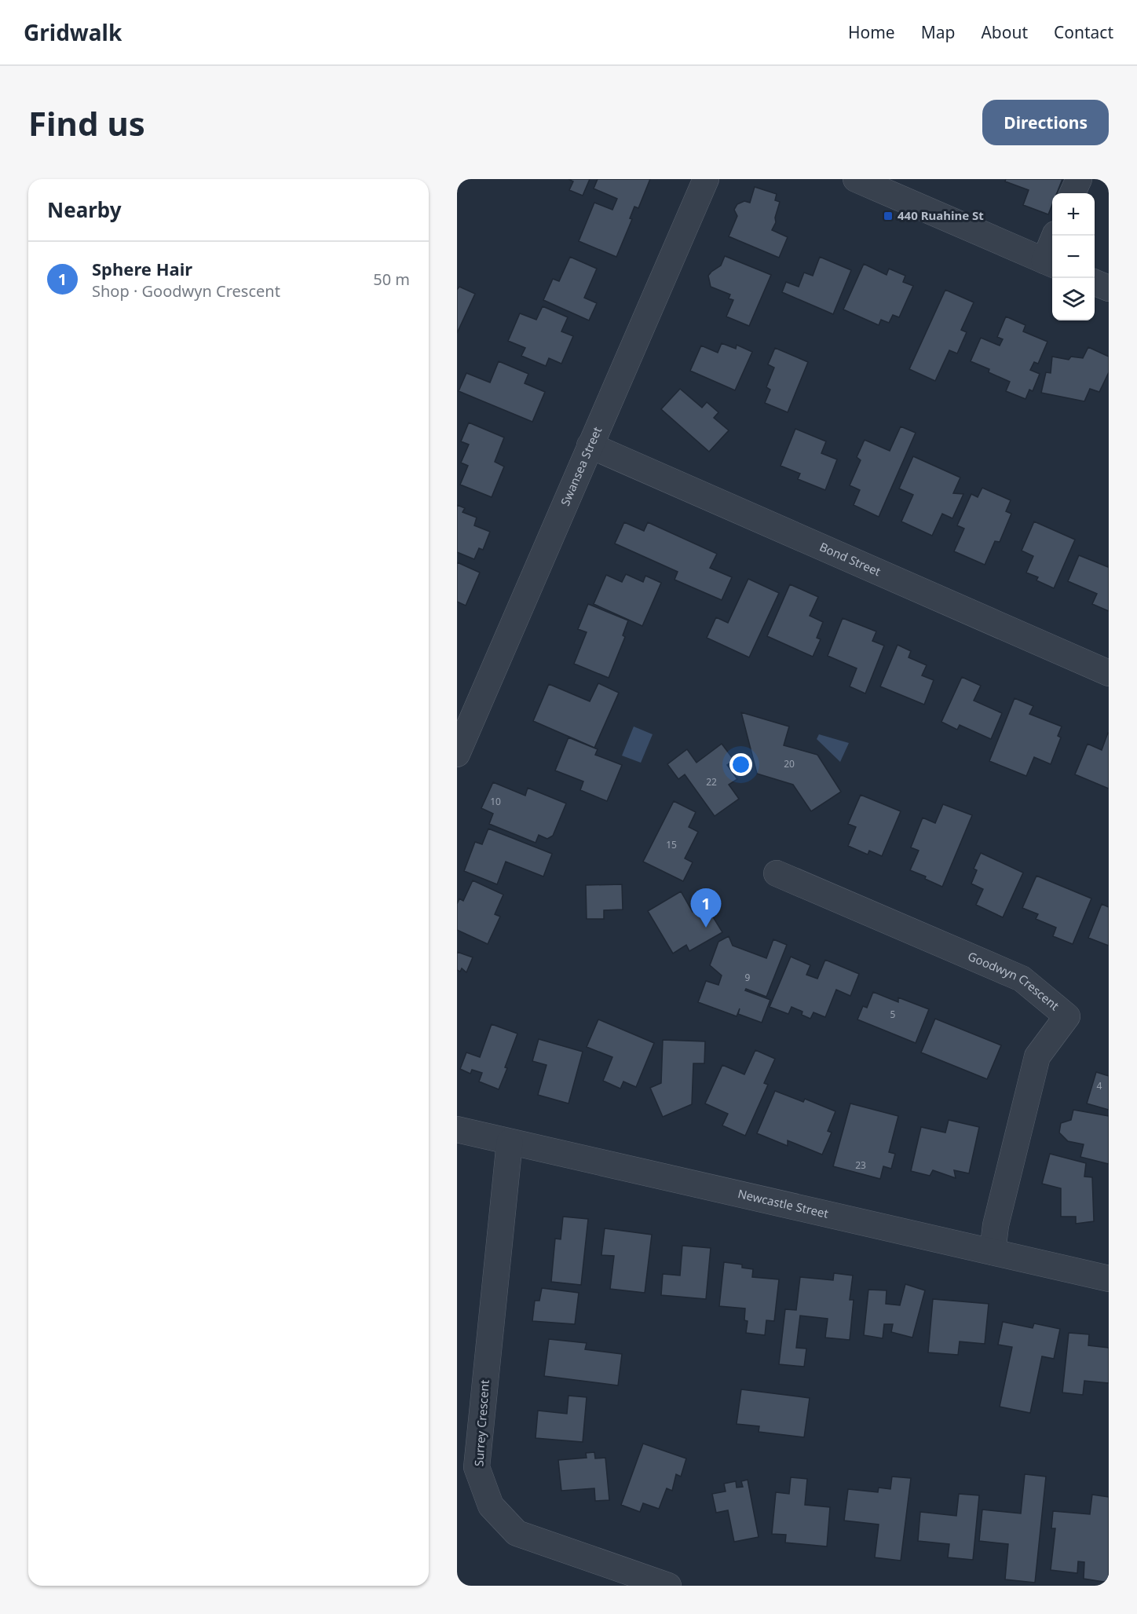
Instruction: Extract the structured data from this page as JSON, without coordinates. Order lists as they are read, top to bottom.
{
  "streets": {
    "street": [
      "Swansea Street",
      "Bond Street",
      "Goodwyn Crescent",
      "Newcastle Street",
      "Surrey Crescent"
    ]
  },
  "crossings": [
    ["Swansea Street", "Bond Street"],
    ["Goodwyn Crescent", "Newcastle Street"],
    ["Newcastle Street", "Surrey Crescent"]
  ],
  "places": {
    "transit": ["440 Ruahine St"]
  },
  "house_numbers": [
    "20",
    "22",
    "10",
    "15",
    "9",
    "5",
    "4",
    "23"
  ],
  "page": {
    "header": "Gridwalk",
    "nav": [
      "Home",
      "Map",
      "About",
      "Contact"
    ],
    "buttons": "Directions",
    "title": "Find us",
    "heading": "Nearby",
    "map_buttons": ["+", "−"],
    "list": [
      {
        "mark": "1",
        "name": "Sphere Hair",
        "note": "Shop · Goodwyn Crescent",
        "value": "50 m"
      }
    ],
    "pins": "1"
  }
}
